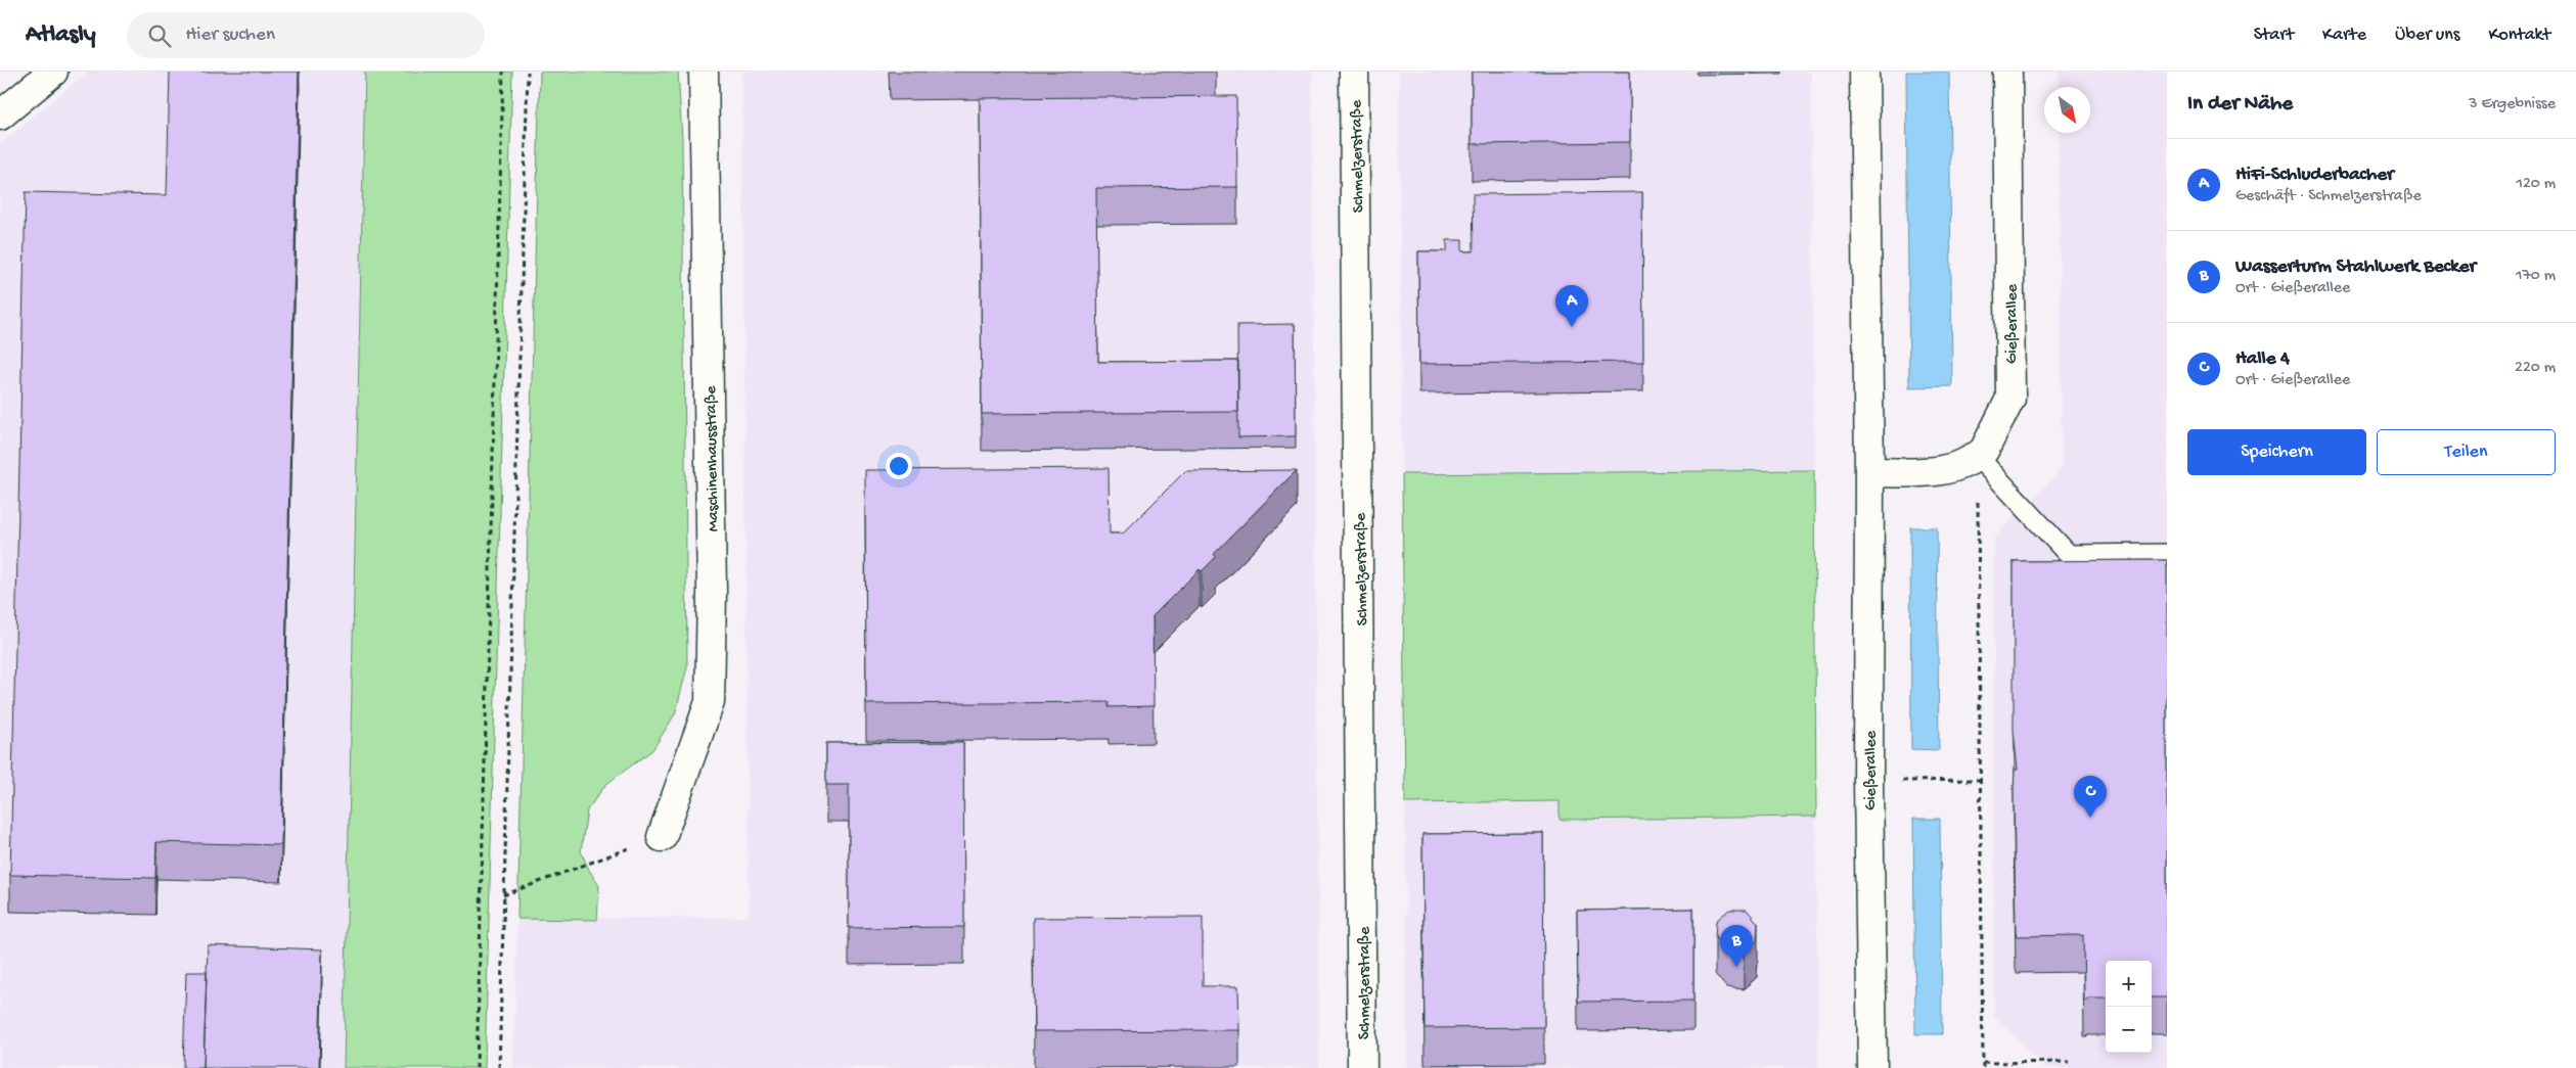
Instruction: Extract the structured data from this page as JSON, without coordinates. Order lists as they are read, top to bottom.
{
  "streets": {
    "street": ["Schmelzerstraße", "Gießerallee", "Maschinenhausstraße"]
  },
  "north": "bottom right",
  "page": {
    "header": "Atlasly",
    "search": "Hier suchen",
    "nav": [
      "Start",
      "Karte",
      "Über uns",
      "Kontakt"
    ],
    "heading": ["In der Nähe", "3 Ergebnisse"],
    "list": [
      {
        "mark": "A",
        "name": "HiFi-Schluderbacher",
        "note": "Geschäft · Schmelzerstraße",
        "value": "120 m"
      },
      {
        "mark": "B",
        "name": "Wasserturm Stahlwerk Becker",
        "note": "Ort · Gießerallee",
        "value": "170 m"
      },
      {
        "mark": "C",
        "name": "Halle 4",
        "note": "Ort · Gießerallee",
        "value": "220 m"
      }
    ],
    "pins": ["A", "C", "B"],
    "buttons": ["Speichern", "Teilen"],
    "map_buttons": ["+", "−"]
  }
}
